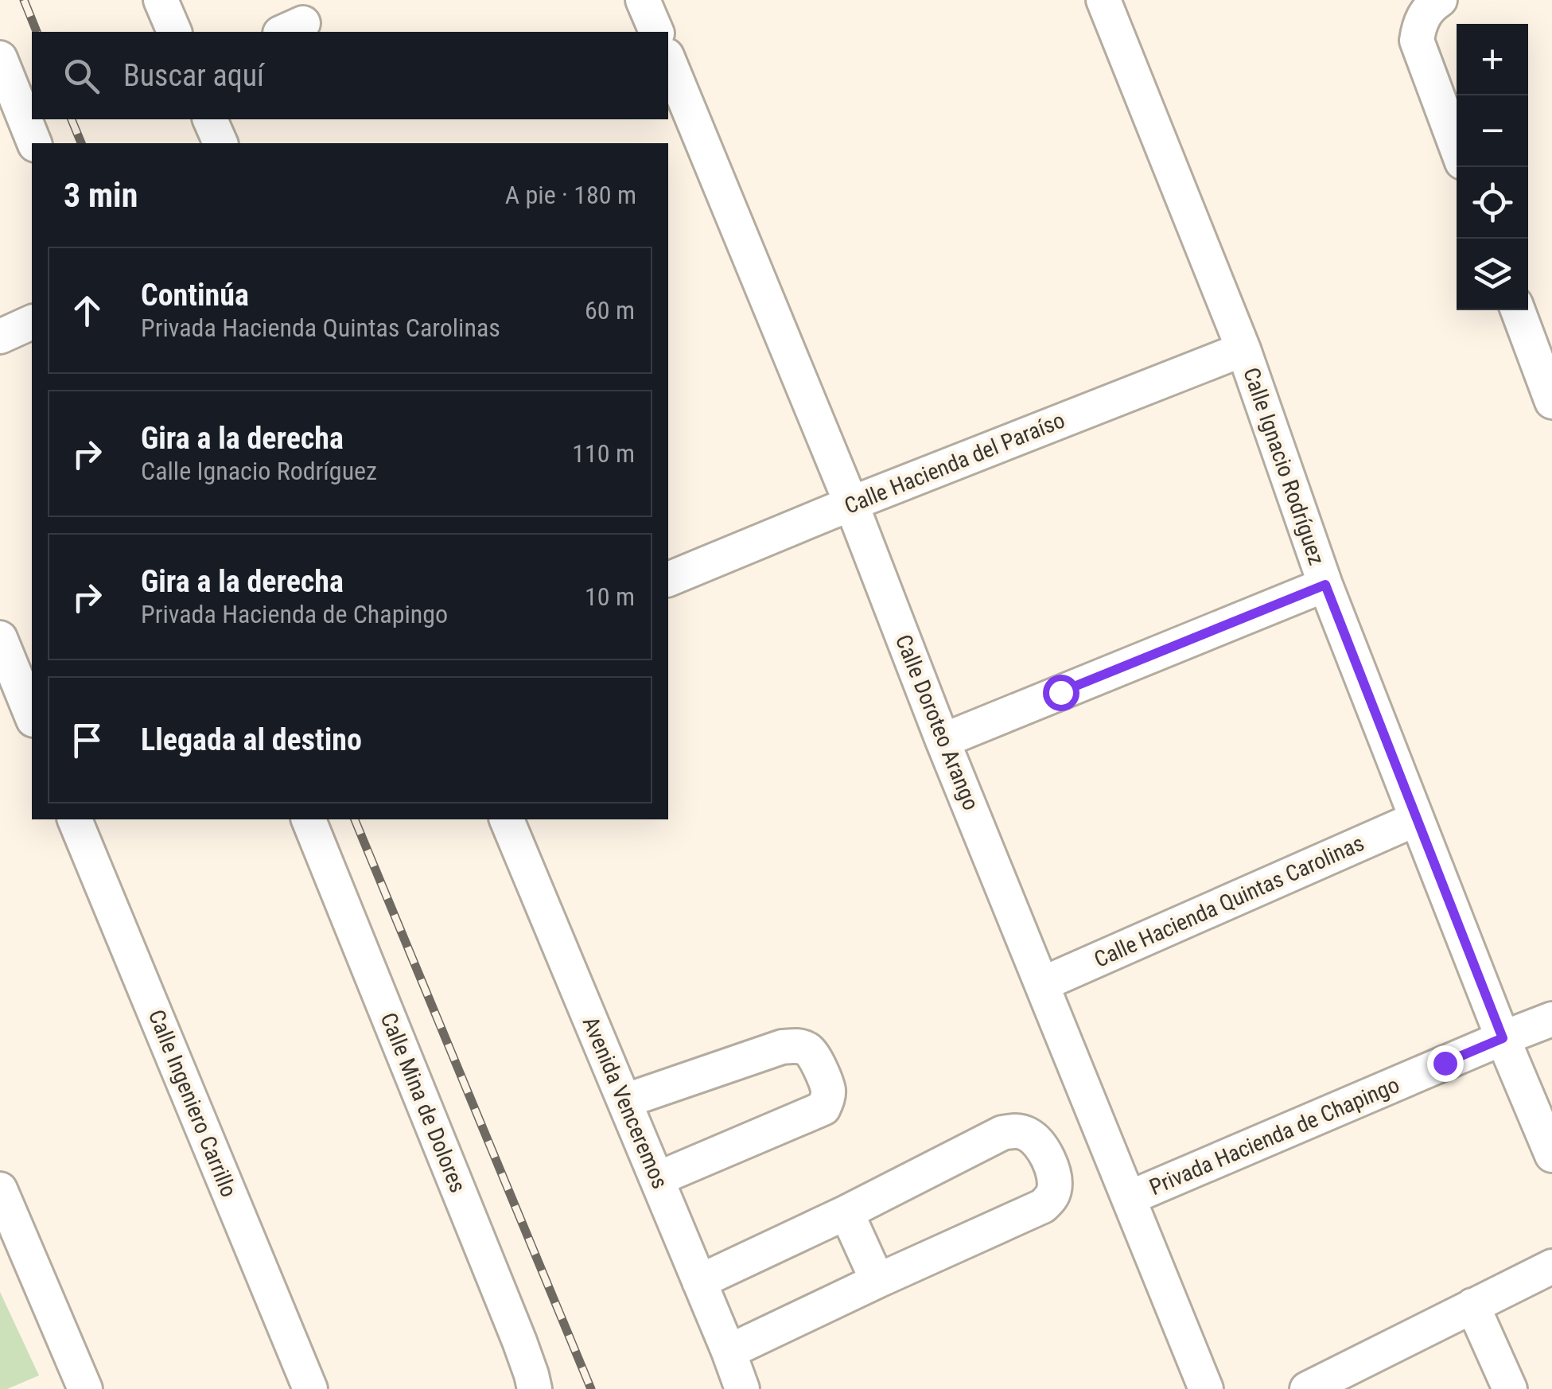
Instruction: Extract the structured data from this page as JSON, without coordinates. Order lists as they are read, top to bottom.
{
  "streets": {
    "street": [
      "Calle Hacienda del Paraíso",
      "Calle Ignacio Rodríguez",
      "Calle Doroteo Arango",
      "Calle Hacienda Quintas Carolinas",
      "Calle Mina de Dolores",
      "Avenida Venceremos",
      "Calle Ingeniero Carrillo",
      "Privada Hacienda de Chapingo"
    ]
  },
  "crossings": [
    ["Calle Hacienda del Paraíso", "Calle Ignacio Rodríguez"],
    ["Calle Hacienda del Paraíso", "Calle Doroteo Arango"],
    ["Calle Ignacio Rodríguez", "Calle Hacienda Quintas Carolinas"],
    ["Calle Ignacio Rodríguez", "Privada Hacienda de Chapingo"],
    ["Calle Doroteo Arango", "Calle Hacienda Quintas Carolinas"],
    ["Calle Doroteo Arango", "Privada Hacienda de Chapingo"]
  ],
  "page": {
    "map_buttons": ["+", "−"],
    "search": "Buscar aquí",
    "heading": ["3 min", "A pie · 180 m"],
    "list": [
      ["Continúa", "Privada Hacienda Quintas Carolinas", "60 m"],
      ["Gira a la derecha", "Calle Ignacio Rodríguez", "110 m"],
      ["Gira a la derecha", "Privada Hacienda de Chapingo", "10 m"],
      "Llegada al destino"
    ]
  }
}
